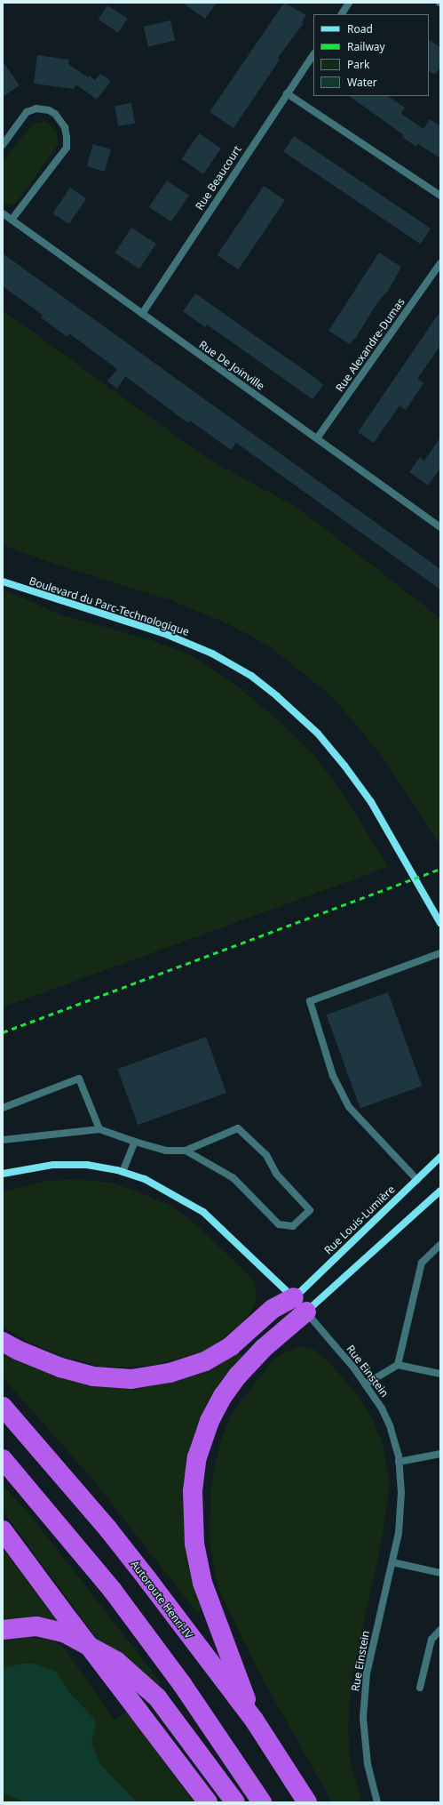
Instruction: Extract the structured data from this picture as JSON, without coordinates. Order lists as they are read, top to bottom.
{
  "streets": {
    "highway": ["Autoroute Henri-IV"],
    "street": [
      "Rue Beaucourt",
      "Rue Alexandre-Dumas",
      "Rue De Joinville",
      "Boulevard du Parc-Technologique",
      "Rue Louis-Lumière",
      "Rue Einstein"
    ]
  },
  "crossings": [
    ["Rue Beaucourt", "Rue De Joinville"],
    ["Rue Alexandre-Dumas", "Rue De Joinville"],
    ["Rue Louis-Lumière", "Rue Einstein"]
  ],
  "legend": [
    "Road",
    "Railway",
    "Park",
    "Water"
  ]
}
